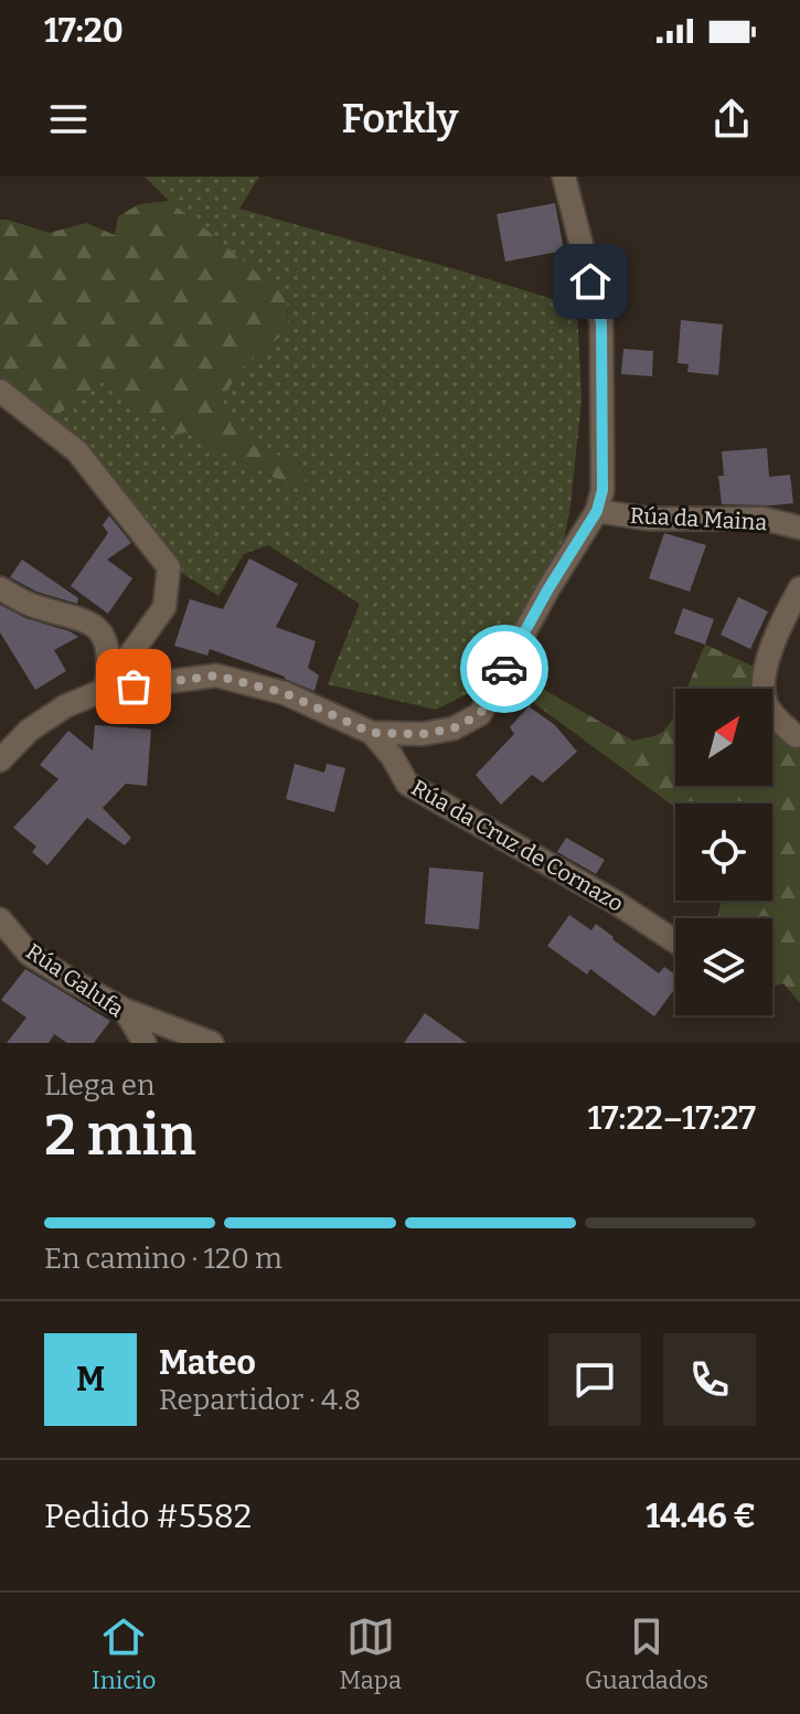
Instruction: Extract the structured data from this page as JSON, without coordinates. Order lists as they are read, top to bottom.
{
  "streets": {
    "street": ["Rúa da Maina", "Rúa da Cruz de Cornazo", "Rúa Galufa"]
  },
  "north": "top right",
  "page": {
    "status": "17:20",
    "header": "Forkly",
    "heading": ["2 min", "Llega en", "17:22–17:27"],
    "panel": [
      "Mateo",
      "Repartidor · 4.8",
      "Pedido #5582",
      "14.46 €"
    ],
    "bar": "En camino · 120 m",
    "round": "M",
    "tabs": ["Inicio", "Mapa", "Guardados"]
  }
}
